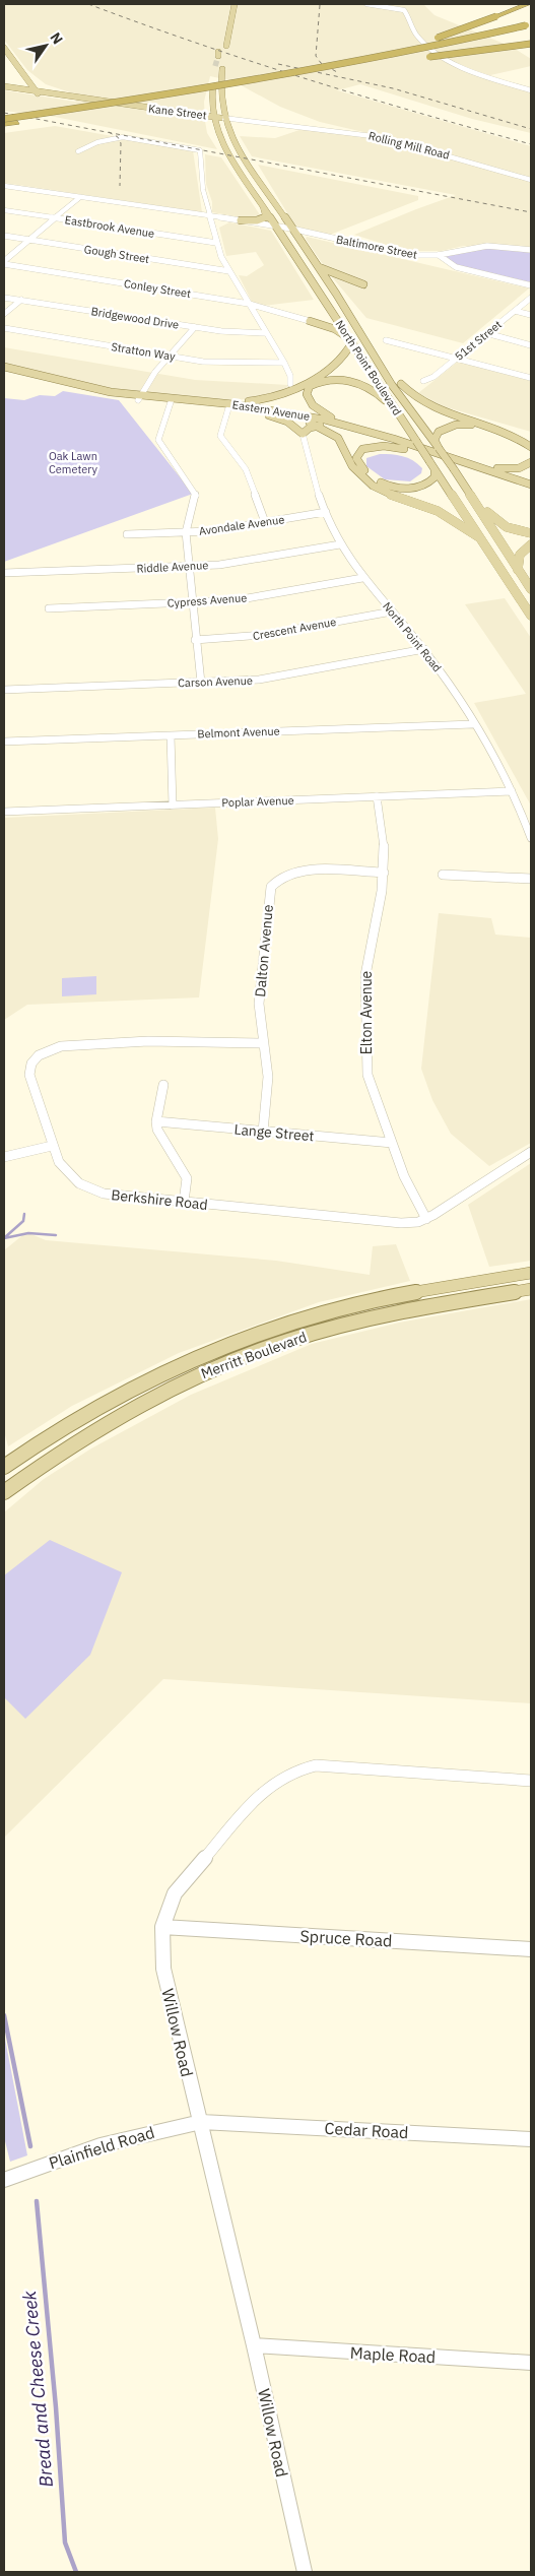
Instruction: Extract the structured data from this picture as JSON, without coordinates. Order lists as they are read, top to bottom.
{
  "streets": {
    "main road": [
      "Kane Street",
      "North Point Boulevard",
      "Eastern Avenue",
      "Merritt Boulevard"
    ],
    "street": [
      "Rolling Mill Road",
      "Eastbrook Avenue",
      "Baltimore Street",
      "Gough Street",
      "Conley Street",
      "Bridgewood Drive",
      "51st Street",
      "Stratton Way",
      "Avondale Avenue",
      "Riddle Avenue",
      "Cypress Avenue",
      "Crescent Avenue",
      "North Point Road",
      "Carson Avenue",
      "Belmont Avenue",
      "Poplar Avenue",
      "Dalton Avenue",
      "Elton Avenue",
      "Lange Street",
      "Berkshire Road",
      "Spruce Road",
      "Willow Road",
      "Cedar Road",
      "Plainfield Road",
      "Maple Road"
    ]
  },
  "crossings": [
    ["Kane Street", "Rolling Mill Road"],
    ["Kane Street", "North Point Boulevard"],
    ["Rolling Mill Road", "North Point Boulevard"],
    ["Baltimore Street", "North Point Boulevard"],
    ["Avondale Avenue", "North Point Road"],
    ["Riddle Avenue", "North Point Road"],
    ["Cypress Avenue", "North Point Road"],
    ["Crescent Avenue", "North Point Road"],
    ["North Point Road", "Carson Avenue"],
    ["North Point Road", "Belmont Avenue"],
    ["North Point Road", "Poplar Avenue"],
    ["Poplar Avenue", "Elton Avenue"],
    ["Dalton Avenue", "Elton Avenue"],
    ["Dalton Avenue", "Lange Street"],
    ["Dalton Avenue", "Berkshire Road"],
    ["Elton Avenue", "Lange Street"],
    ["Elton Avenue", "Berkshire Road"],
    ["Spruce Road", "Willow Road"],
    ["Willow Road", "Cedar Road"],
    ["Willow Road", "Plainfield Road"],
    ["Willow Road", "Maple Road"],
    ["Cedar Road", "Plainfield Road"]
  ],
  "water": ["Bread and Cheese Creek"],
  "parks": ["Oak Lawn Cemetery"],
  "north": "top right"
}
